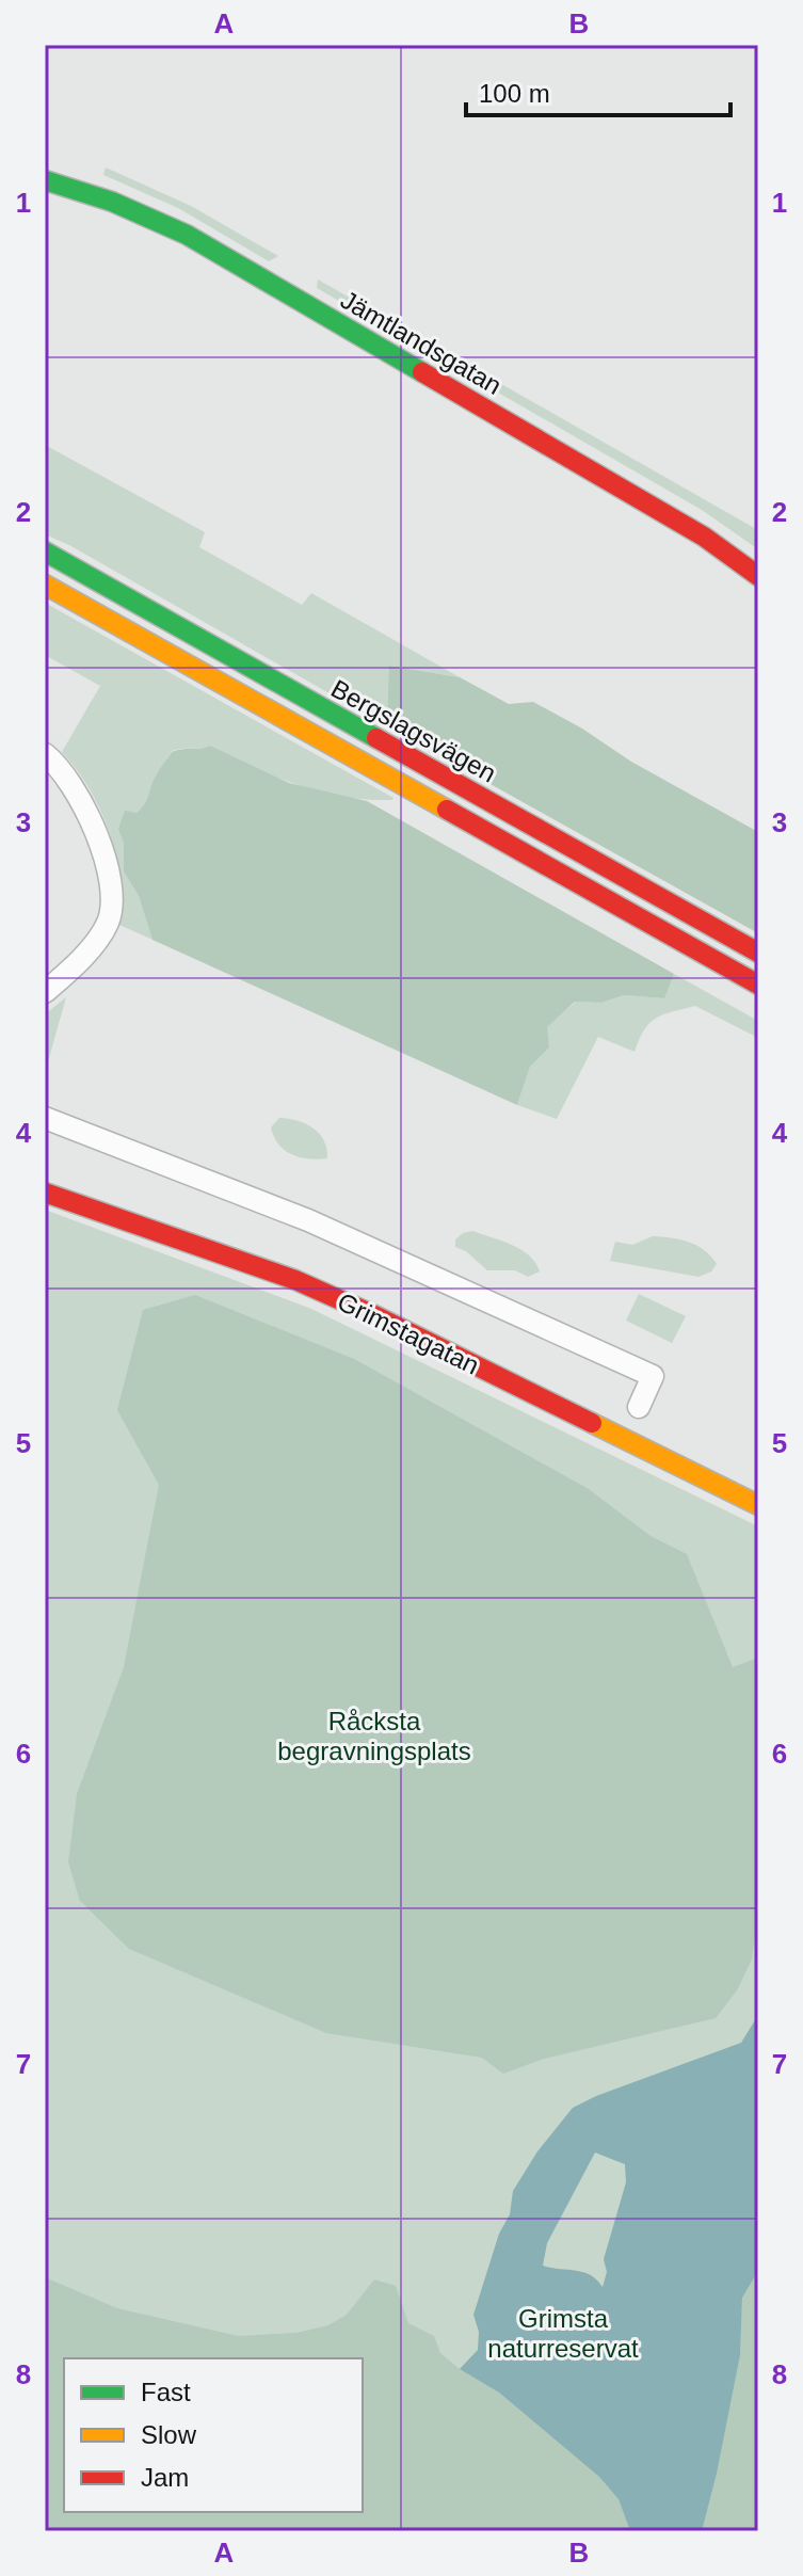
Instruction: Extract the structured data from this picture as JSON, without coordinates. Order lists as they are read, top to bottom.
{
  "streets": {
    "main road": ["Jämtlandsgatan", "Bergslagsvägen", "Grimstagatan"]
  },
  "parks": ["Råcksta begravningsplats", "Grimsta naturreservat"],
  "legend": ["Fast", "Slow", "Jam"],
  "scale_bar": "100 m",
  "grid": {
    "columns": ["A", "B"],
    "rows": [
      "1",
      "2",
      "3",
      "4",
      "5",
      "6",
      "7",
      "8"
    ]
  }
}
